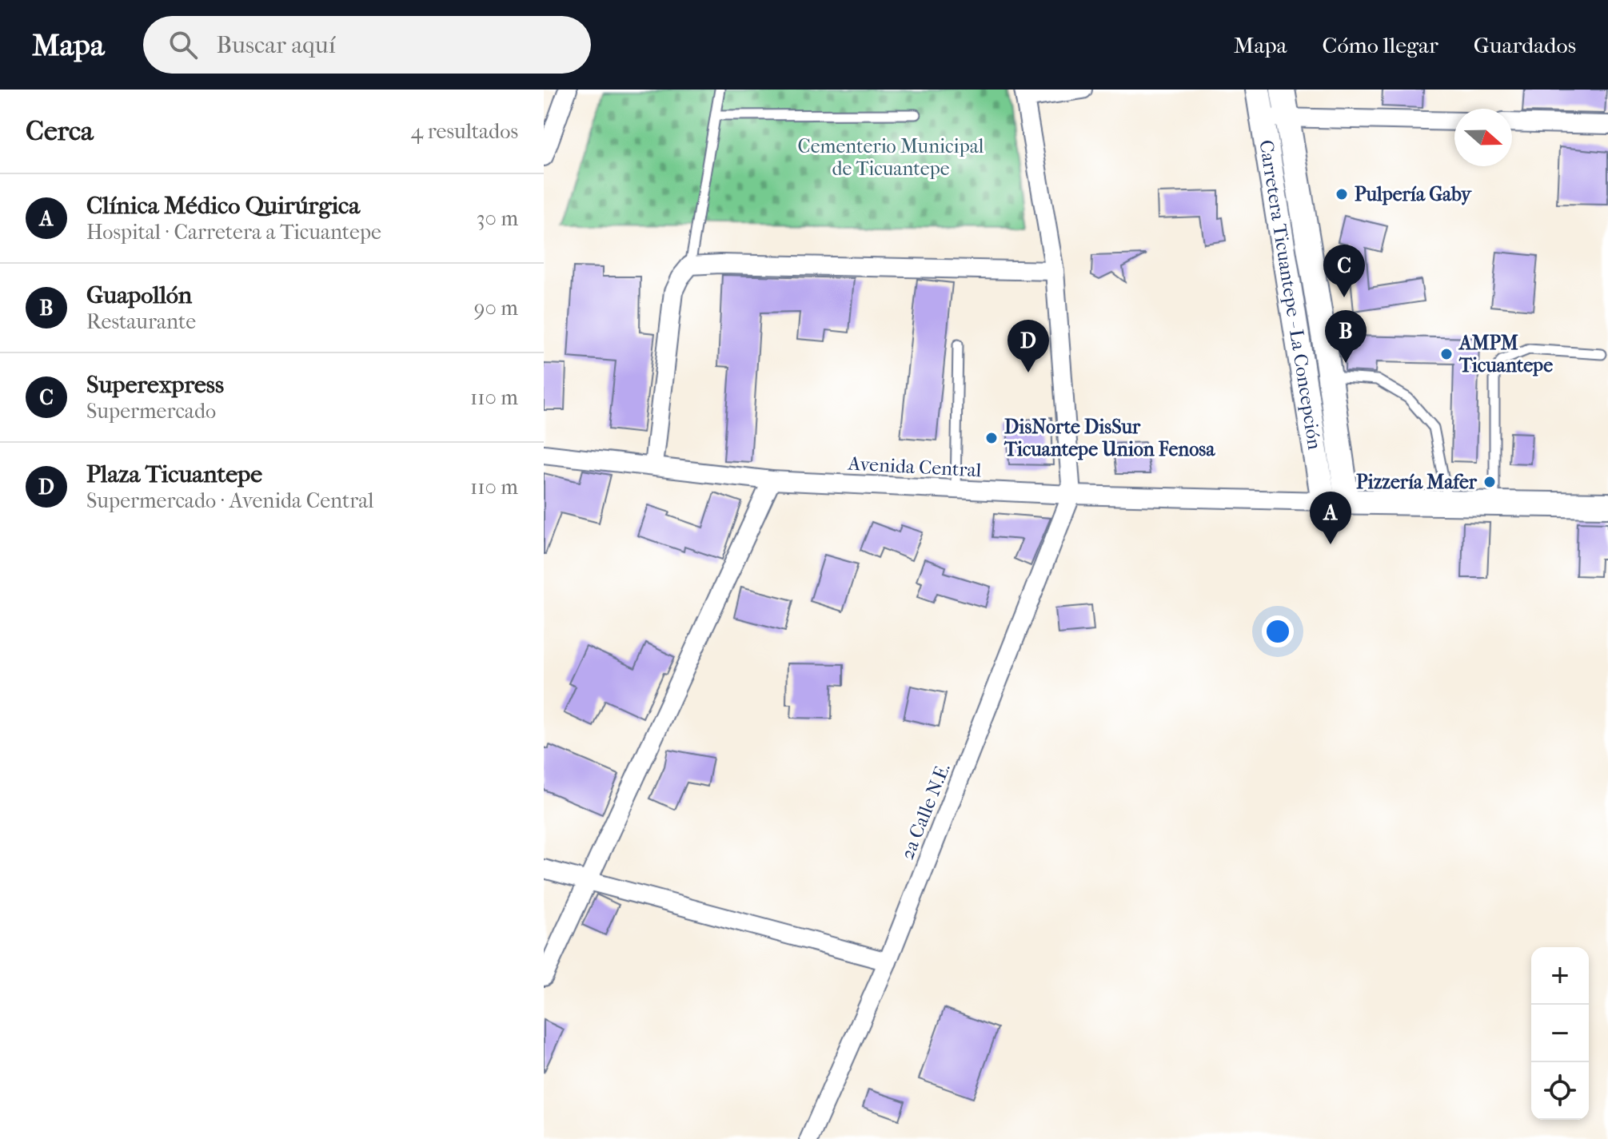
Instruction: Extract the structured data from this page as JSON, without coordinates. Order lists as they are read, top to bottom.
{
  "streets": {
    "main road": ["Carretera Ticuantepe - La Concepción"],
    "street": ["Avenida Central", "2a Calle N.E."]
  },
  "crossings": [
    ["Carretera Ticuantepe - La Concepción", "Avenida Central"],
    ["Avenida Central", "2a Calle N.E."]
  ],
  "parks": ["Cementerio Municipal de Ticuantepe"],
  "places": [
    "Pulpería Gaby",
    "AMPM Ticuantepe",
    "DisNorte DisSur Ticuantepe Union Fenosa",
    "Pizzería Mafer"
  ],
  "north": "right",
  "page": {
    "header": "Mapa",
    "search": "Buscar aquí",
    "nav": ["Mapa", "Cómo llegar", "Guardados"],
    "heading": ["Cerca", "4 resultados"],
    "list": [
      {
        "mark": "A",
        "name": "Clínica Médico Quirúrgica",
        "note": "Hospital · Carretera a Ticuantepe",
        "value": "30 m"
      },
      {
        "mark": "B",
        "name": "Guapollón",
        "note": "Restaurante",
        "value": "90 m"
      },
      {
        "mark": "C",
        "name": "Superexpress",
        "note": "Supermercado",
        "value": "110 m"
      },
      {
        "mark": "D",
        "name": "Plaza Ticuantepe",
        "note": "Supermercado · Avenida Central",
        "value": "110 m"
      }
    ],
    "pins": [
      "C",
      "B",
      "D",
      "A"
    ],
    "map_buttons": ["+", "−"]
  }
}
